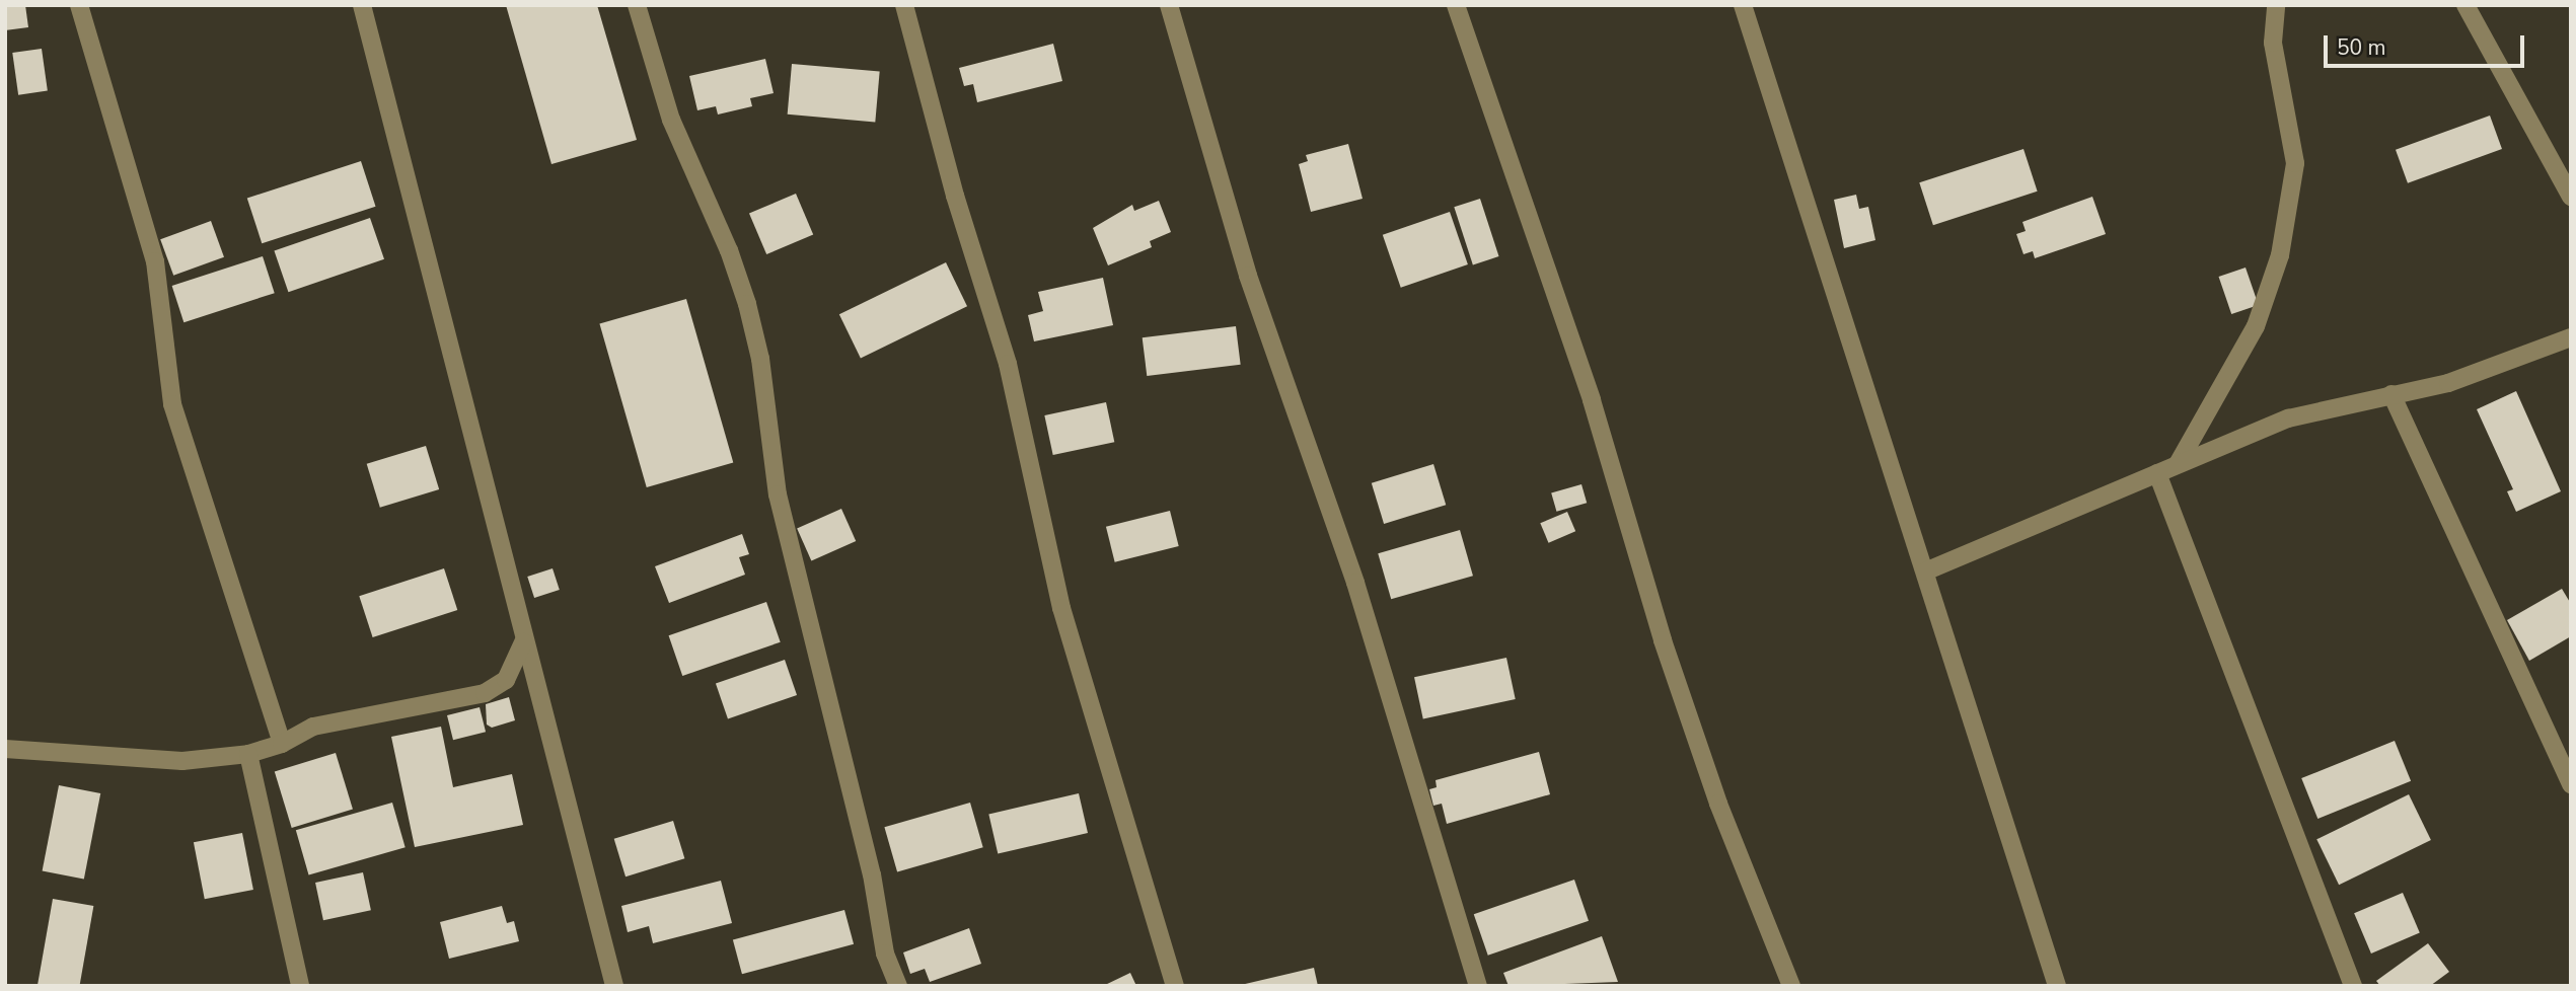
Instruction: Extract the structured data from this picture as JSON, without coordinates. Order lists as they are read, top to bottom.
{
  "scale_bar": "50 m"
}
